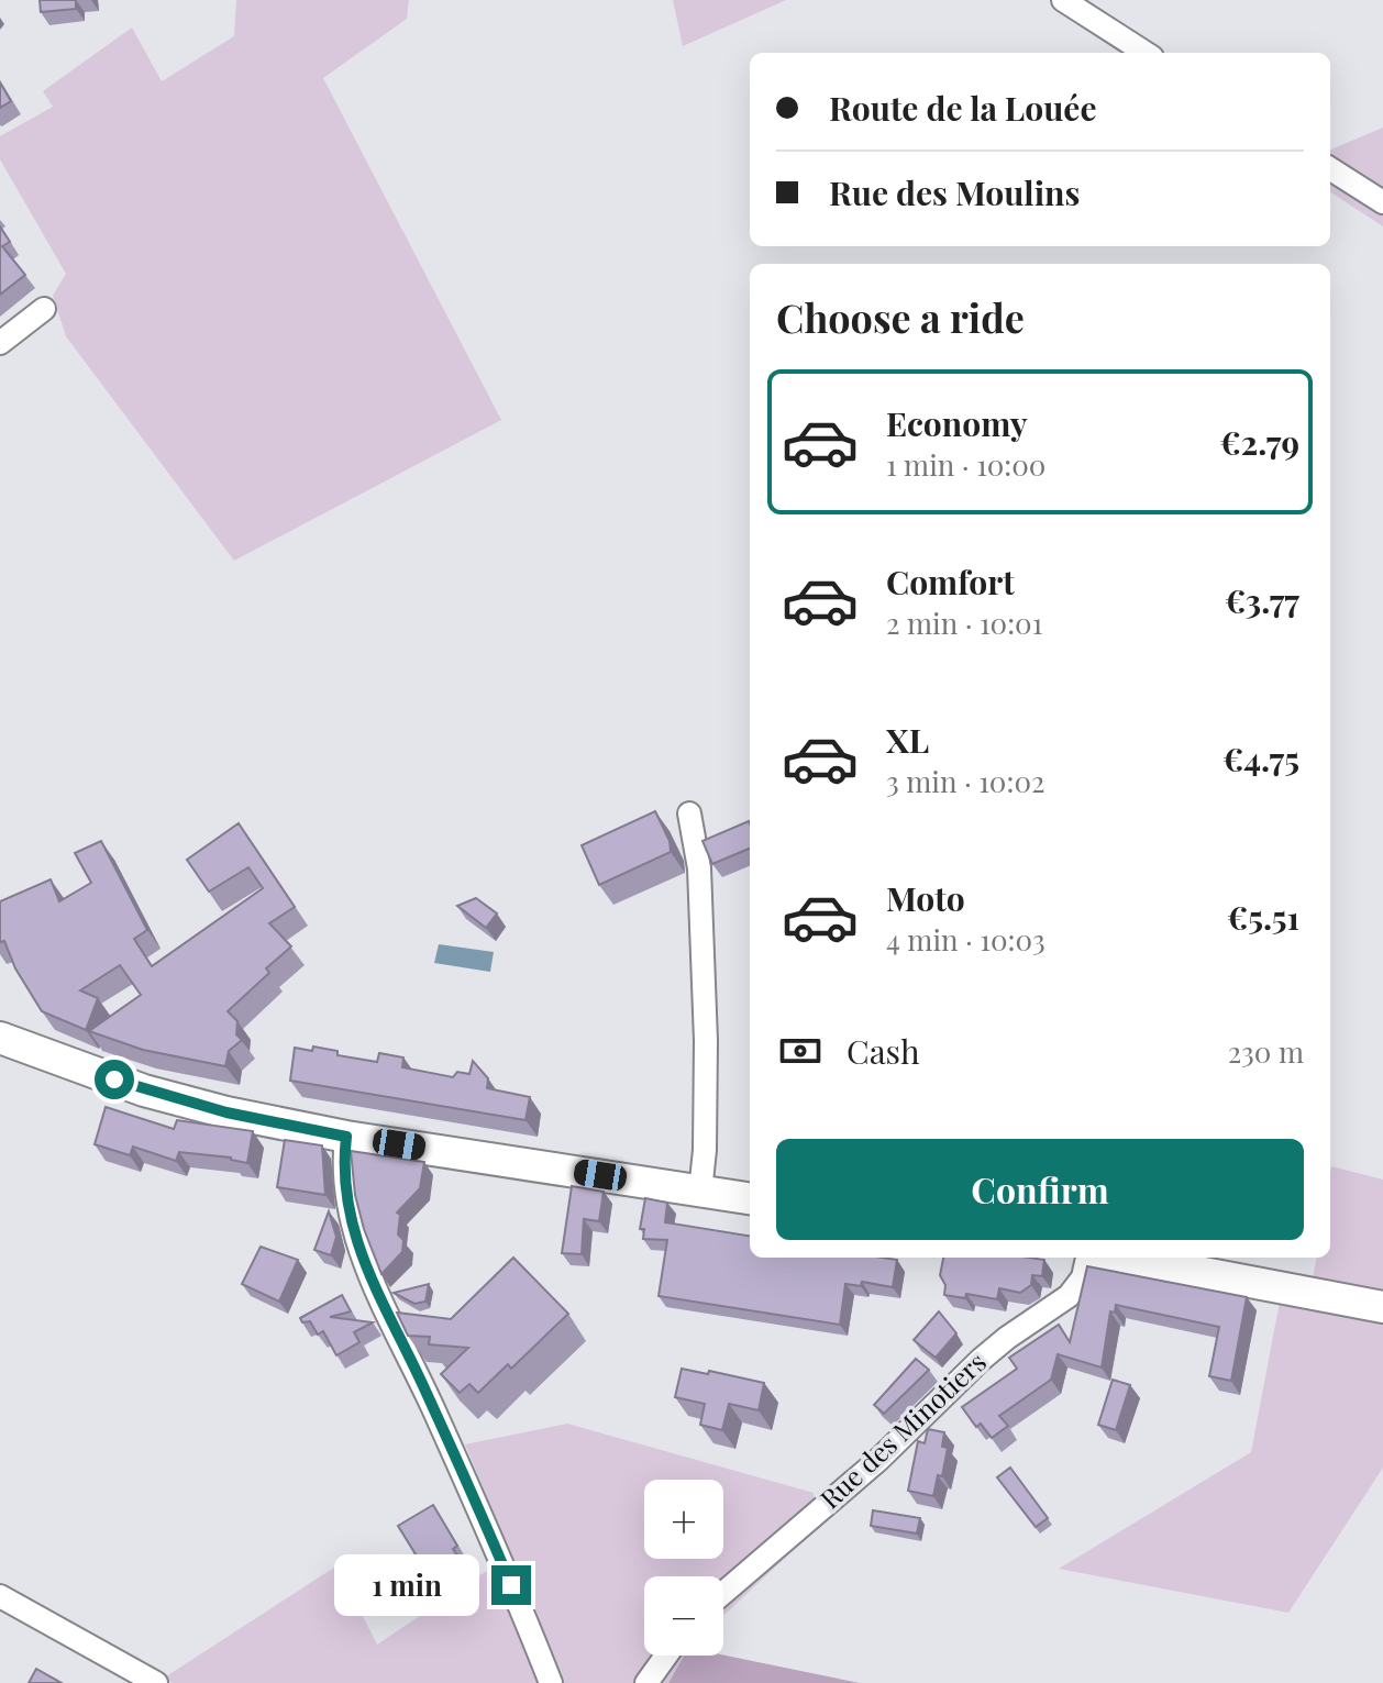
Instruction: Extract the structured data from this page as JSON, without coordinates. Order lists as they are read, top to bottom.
{
  "streets": {
    "street": ["Rue des Minotiers"]
  },
  "page": {
    "banner": ["Route de la Louée", "Rue des Moulins"],
    "heading": "Choose a ride",
    "list": [
      {
        "name": "Economy",
        "note": "1 min · 10:00",
        "value": "€2.79"
      },
      {
        "name": "Comfort",
        "note": "2 min · 10:01",
        "value": "€3.77"
      },
      {
        "name": "XL",
        "note": "3 min · 10:02",
        "value": "€4.75"
      },
      {
        "name": "Moto",
        "note": "4 min · 10:03",
        "value": "€5.51"
      }
    ],
    "pay": ["Cash", "230 m"],
    "buttons": "Confirm",
    "map_buttons": ["+", "−"],
    "bubble": "1 min"
  }
}
